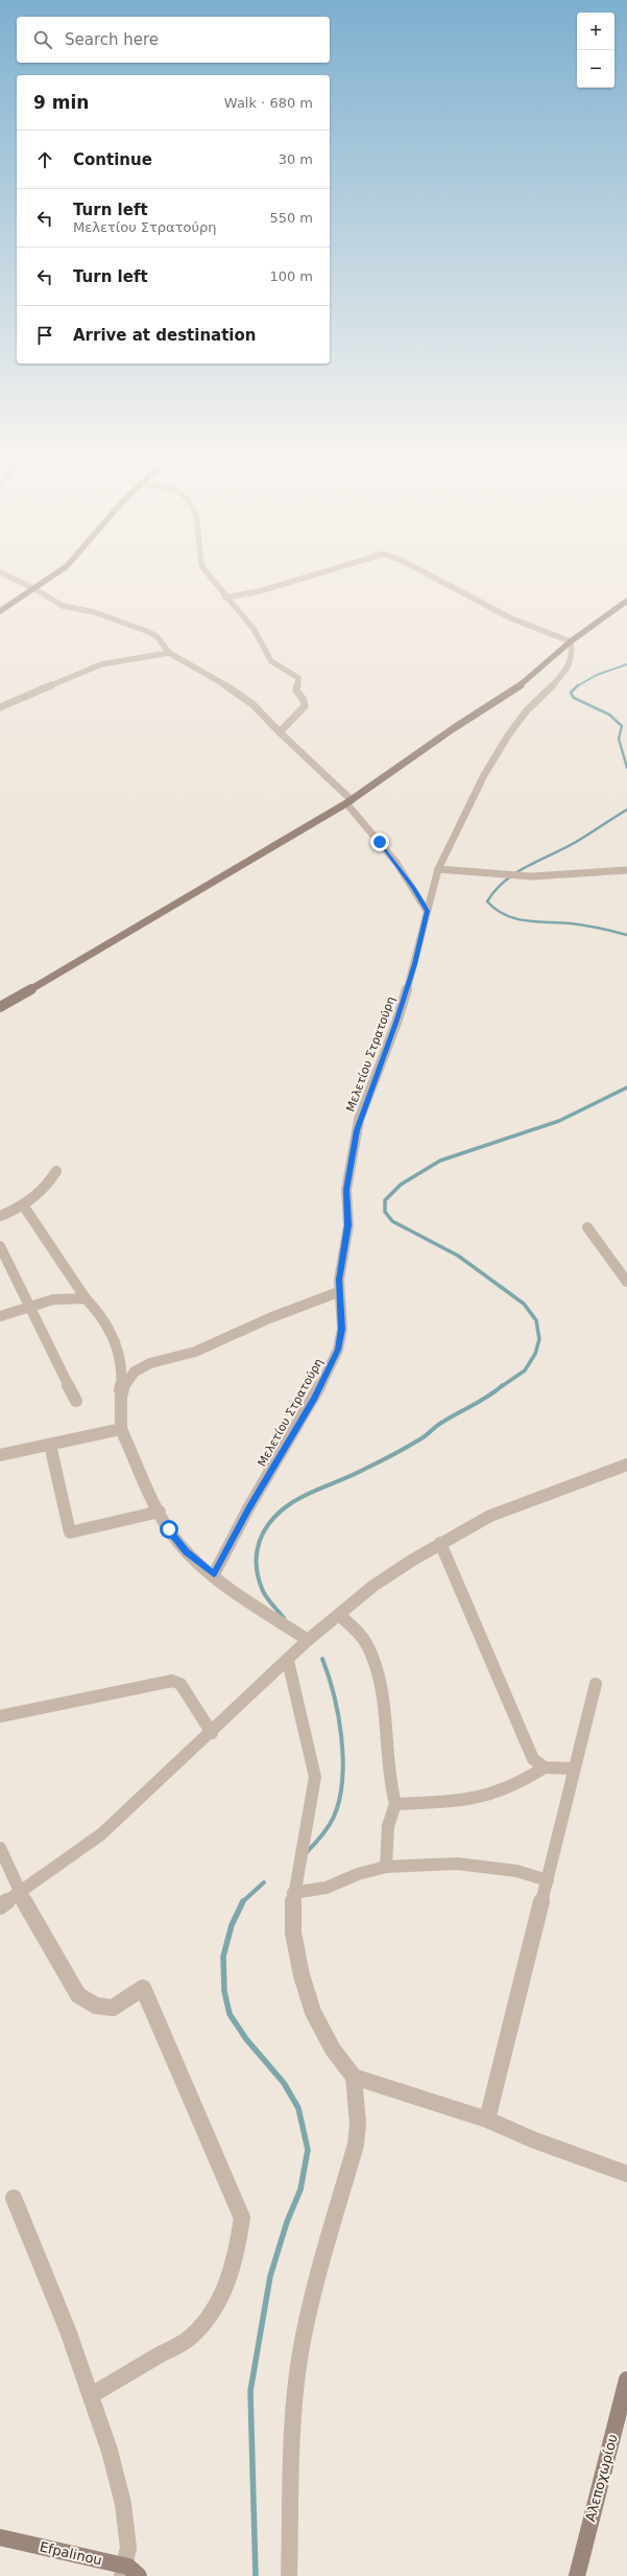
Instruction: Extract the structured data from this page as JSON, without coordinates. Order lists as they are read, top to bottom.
{
  "streets": {
    "street": ["Μελετίου Στρατούρη", "Αλεποχωρίου", "Efpalinou"]
  },
  "page": {
    "map_buttons": ["+", "−"],
    "search": "Search here",
    "heading": ["9 min", "Walk · 680 m"],
    "list": [
      ["Continue", "30 m"],
      ["Turn left", "Μελετίου Στρατούρη", "550 m"],
      ["Turn left", "100 m"],
      "Arrive at destination"
    ]
  }
}
